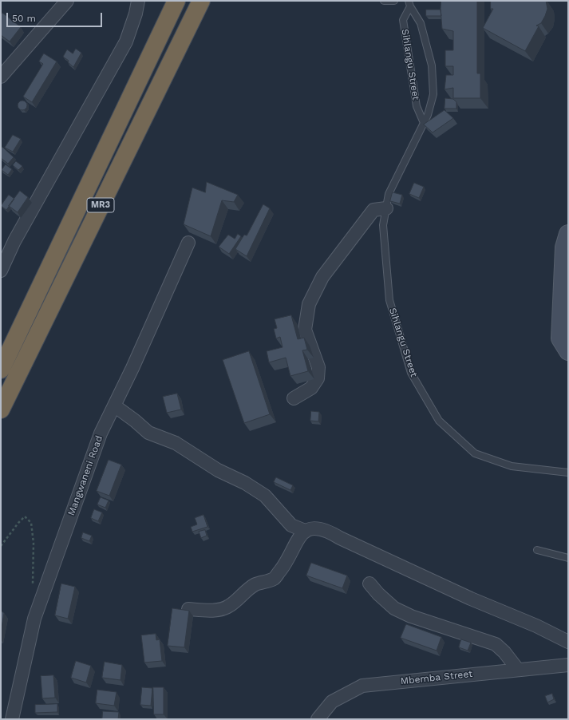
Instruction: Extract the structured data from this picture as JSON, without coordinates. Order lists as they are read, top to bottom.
{
  "streets": {
    "highway": ["MR3"],
    "street": ["Mangwaneni Road", "Mbemba Street"],
    "lane": ["Sihlangu Street"]
  },
  "scale_bar": "50 m"
}
